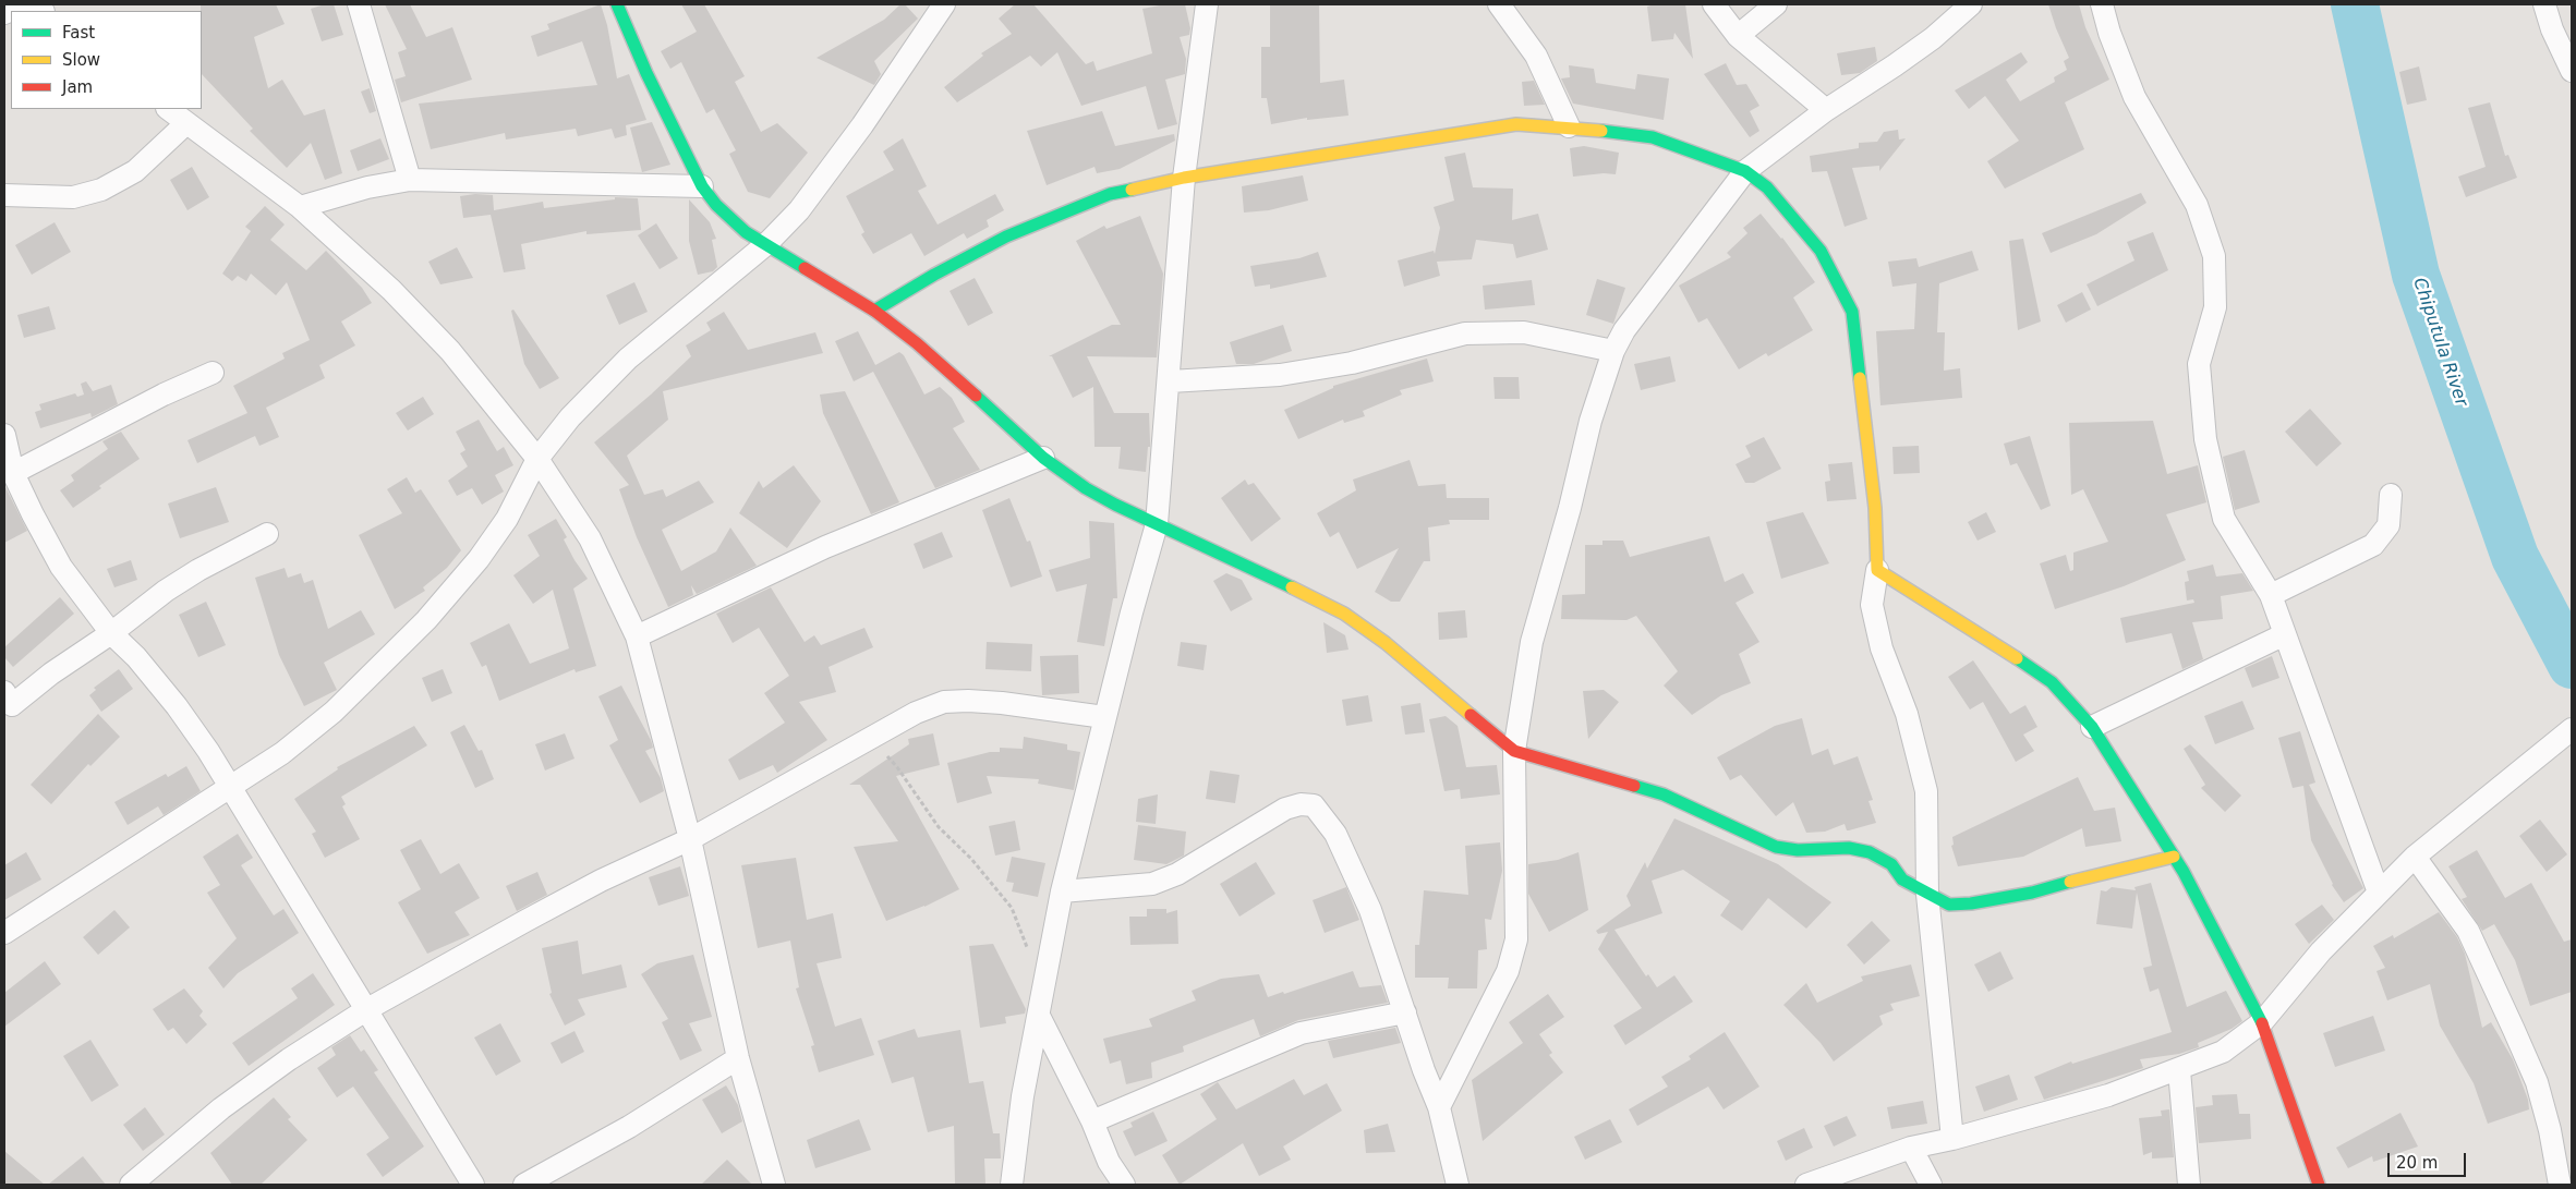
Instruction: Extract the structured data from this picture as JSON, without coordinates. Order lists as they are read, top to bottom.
{
  "water": ["Chiputula River"],
  "legend": ["Fast", "Slow", "Jam"],
  "scale_bar": "20 m"
}
